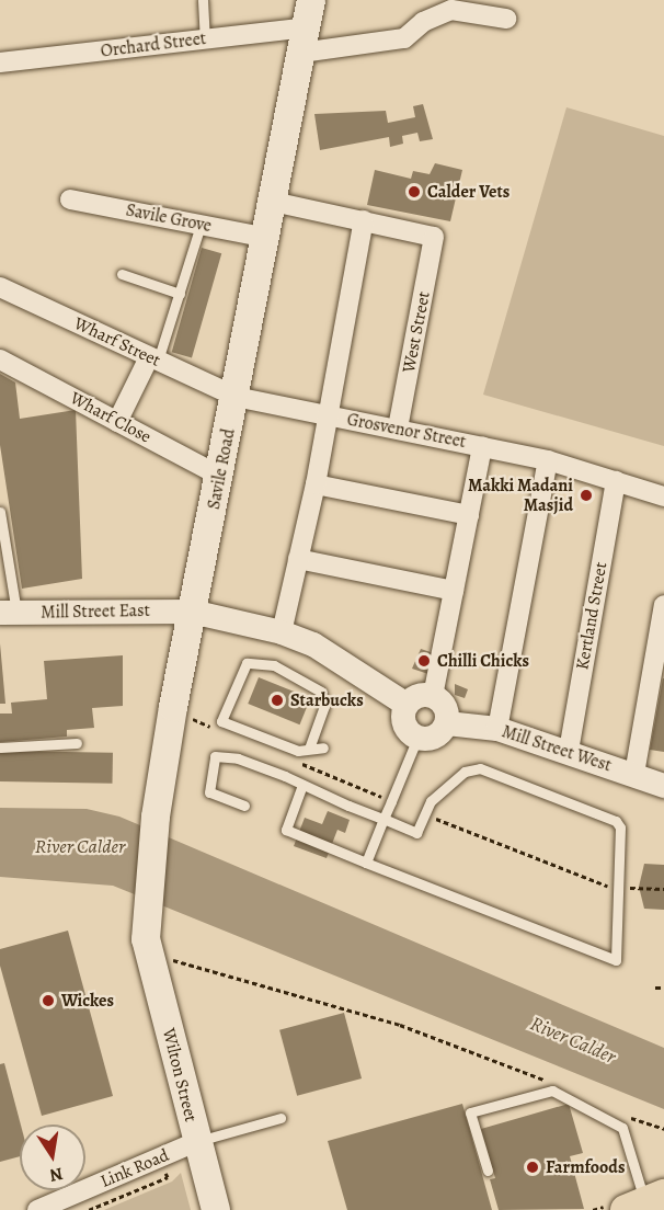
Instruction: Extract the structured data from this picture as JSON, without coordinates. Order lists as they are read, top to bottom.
{
  "streets": {
    "main road": ["Savile Road", "Wilton Street"],
    "street": [
      "Orchard Street",
      "Savile Grove",
      "West Street",
      "Wharf Street",
      "Wharf Close",
      "Grosvenor Street",
      "Mill Street East",
      "Kertland Street",
      "Mill Street West",
      "Link Road"
    ]
  },
  "crossings": [
    ["Orchard Street", "Savile Road"],
    ["Savile Grove", "Savile Road"],
    ["West Street", "Grosvenor Street"],
    ["Wharf Street", "Grosvenor Street"],
    ["Wharf Street", "Savile Road"],
    ["Wharf Close", "Savile Road"],
    ["Grosvenor Street", "Savile Road"],
    ["Grosvenor Street", "Mill Street West"],
    ["Savile Road", "Mill Street East"],
    ["Savile Road", "Wilton Street"],
    ["Kertland Street", "Mill Street West"],
    ["Wilton Street", "Link Road"]
  ],
  "water": ["River Calder"],
  "places": [
    "Calder Vets",
    "Makki Madani Masjid",
    "Chilli Chicks",
    "Starbucks",
    "Wickes",
    "Farmfoods"
  ],
  "north": "bottom"
}
